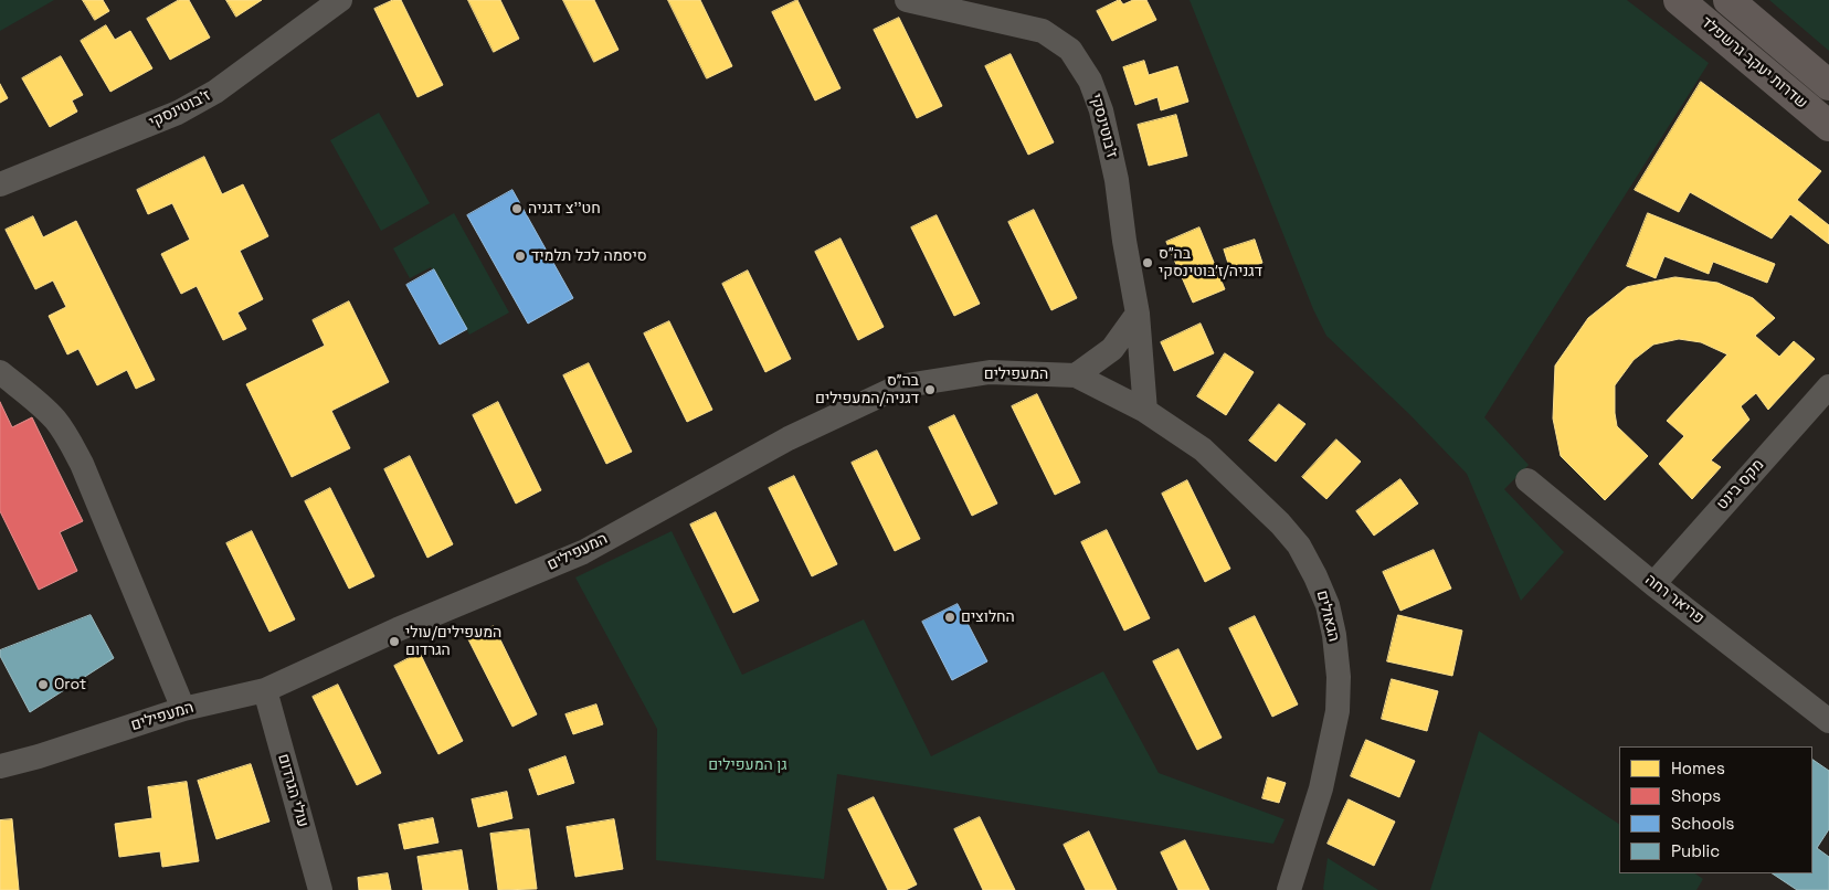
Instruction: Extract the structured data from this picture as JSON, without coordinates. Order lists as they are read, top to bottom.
{
  "streets": {
    "main road": ["שדרות יעקב גרשפלד"],
    "street": [
      "ז'בוטינסקי",
      "המעפילים",
      "מקס בינט",
      "פריאר רחה",
      "הגאולים",
      "עולי הגרדום"
    ]
  },
  "crossings": [
    ["ז'בוטינסקי", "המעפילים"],
    ["ז'בוטינסקי", "הגאולים"],
    ["המעפילים", "הגאולים"],
    ["המעפילים", "עולי הגרדום"],
    ["מקס בינט", "פריאר רחה"]
  ],
  "parks": ["גן המעפילים"],
  "places": [
    "חט''צ דגניה",
    "סיסמה לכל תלמיד",
    "בה״ס דגניה/ז׳בוטינסקי",
    "בה״ס דגניה/המעפילים",
    "החלוצים",
    "המעפילים/עולי הגרדום",
    "Orot"
  ],
  "legend": [
    "Homes",
    "Shops",
    "Schools",
    "Public"
  ]
}
